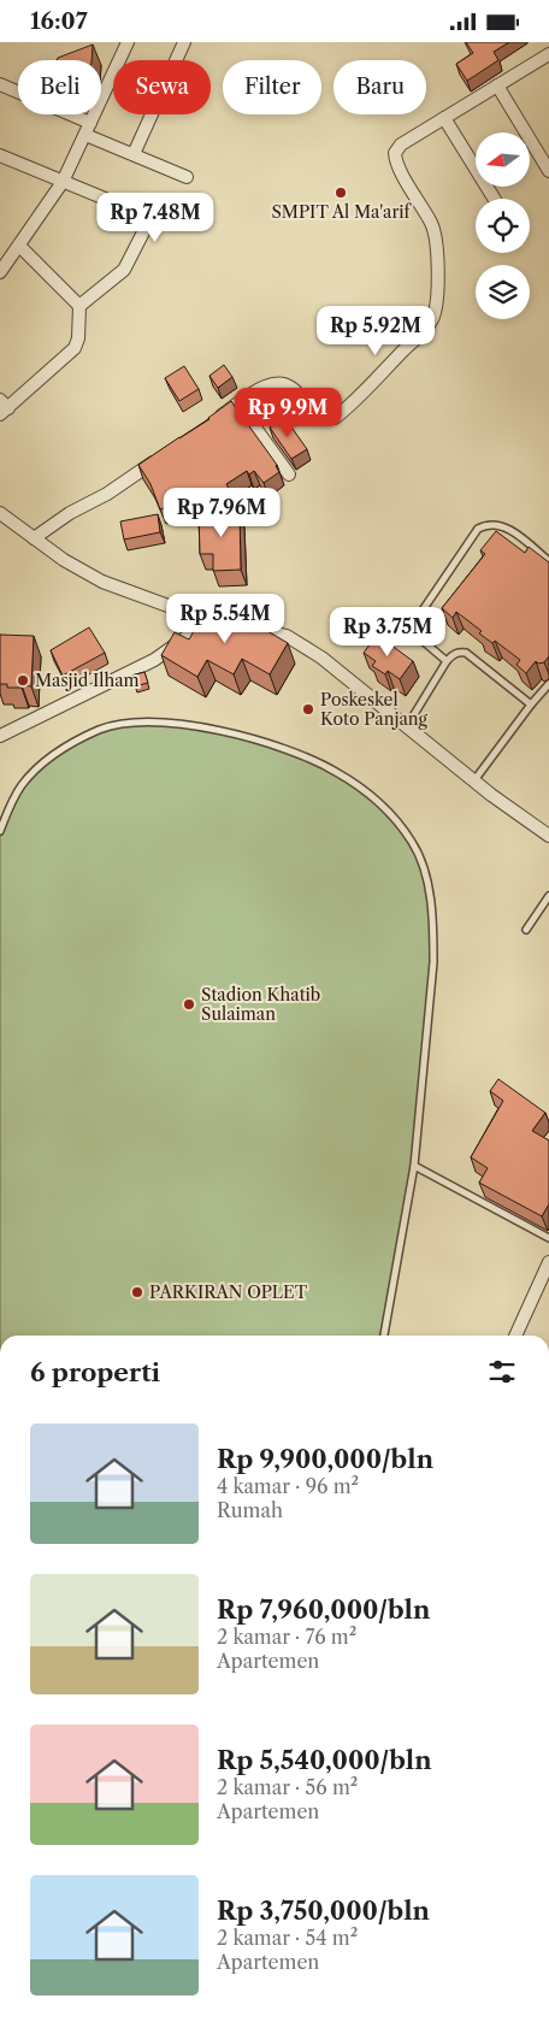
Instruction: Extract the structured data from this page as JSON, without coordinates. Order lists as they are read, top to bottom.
{
  "places": [
    "SMPIT Al Ma'arif",
    "Masjid Ilham",
    "Poskeskel Koto Panjang",
    "Stadion Khatib Sulaiman",
    "PARKIRAN OPLET"
  ],
  "north": "left",
  "page": {
    "status": "16:07",
    "chip": [
      "Beli",
      "Sewa",
      "Filter",
      "Baru"
    ],
    "price": [
      "Rp 7.48M",
      "Rp 5.92M",
      "Rp 9.9M",
      "Rp 7.96M",
      "Rp 5.54M",
      "Rp 3.75M"
    ],
    "heading": "6 properti",
    "list": [
      {
        "name": "Rp 9,900,000/bln",
        "note": "4 kamar · 96 m² · Rumah"
      },
      {
        "name": "Rp 7,960,000/bln",
        "note": "2 kamar · 76 m² · Apartemen"
      },
      {
        "name": "Rp 5,540,000/bln",
        "note": "2 kamar · 56 m² · Apartemen"
      },
      {
        "name": "Rp 3,750,000/bln",
        "note": "2 kamar · 54 m² · Apartemen"
      }
    ]
  }
}
